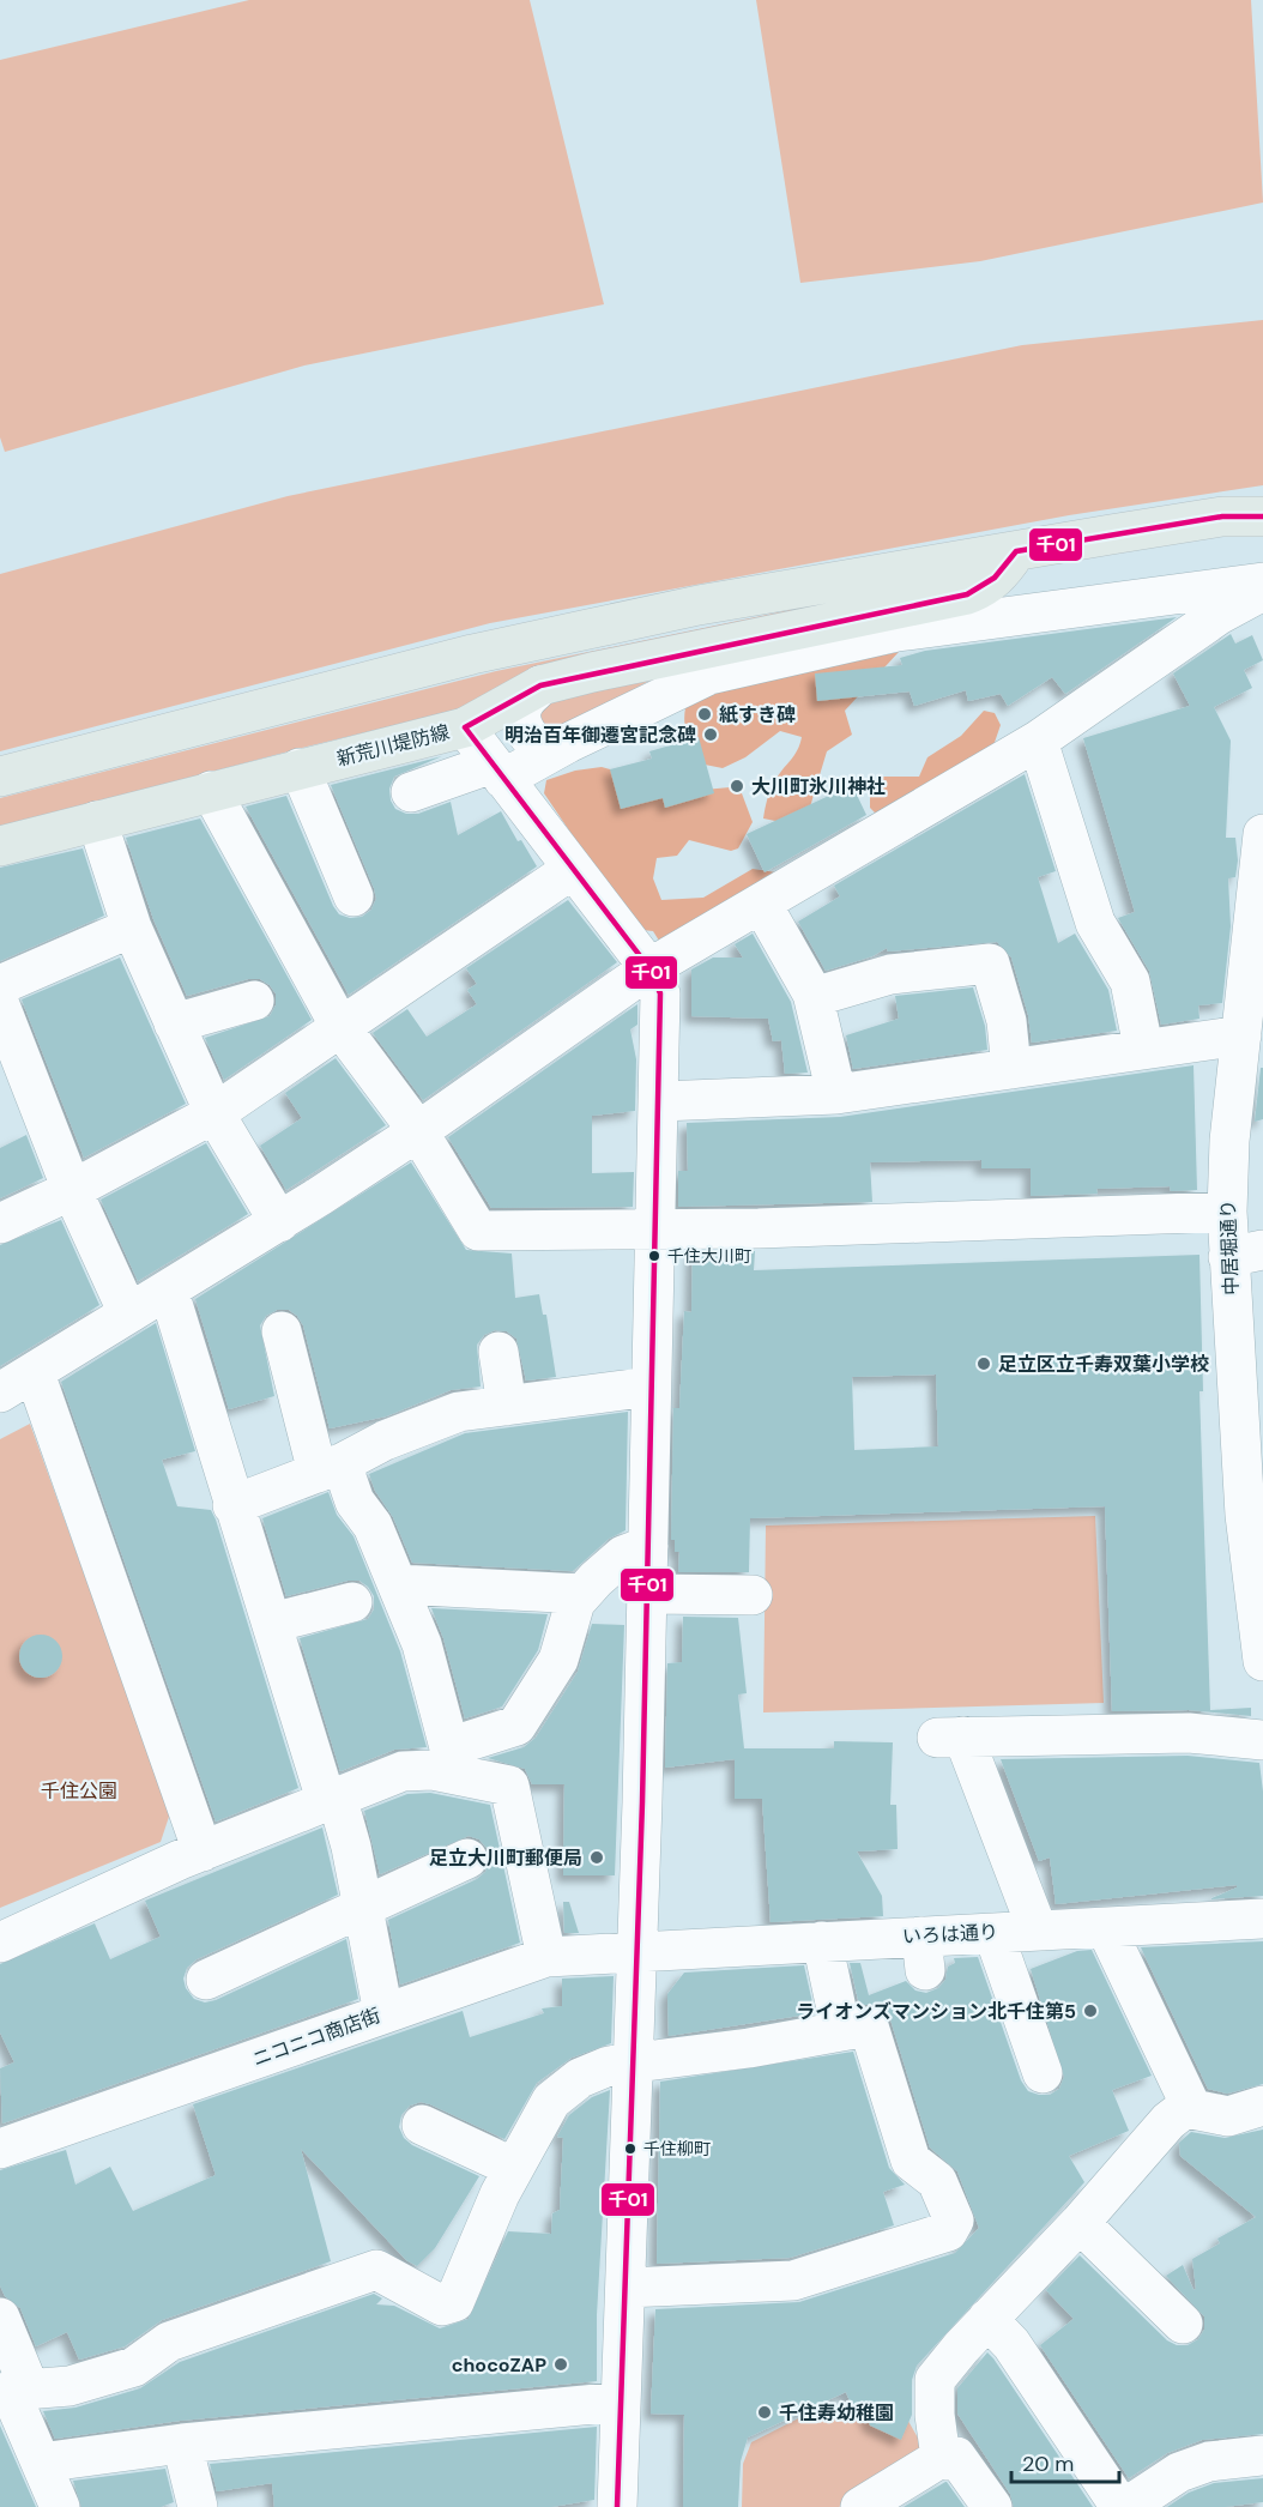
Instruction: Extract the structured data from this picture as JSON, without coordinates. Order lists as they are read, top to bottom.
{
  "streets": {
    "main road": ["新荒川堤防線"],
    "street": ["中居堀通り", "いろは通り", "ニコニコ商店街"]
  },
  "crossings": [
    ["いろは通り", "ニコニコ商店街"]
  ],
  "parks": ["千住公園"],
  "places": [
    "紙すき碑",
    "明治百年御遷宮記念碑",
    "大川町氷川神社",
    "千住大川町",
    "足立区立千寿双葉小学校",
    "足立大川町郵便局",
    "ライオンズマンション北千住第5",
    "千住柳町",
    "chocoZAP",
    "千住寿幼稚園"
  ],
  "lines": ["transit line 千01"],
  "scale_bar": "20 m"
}
